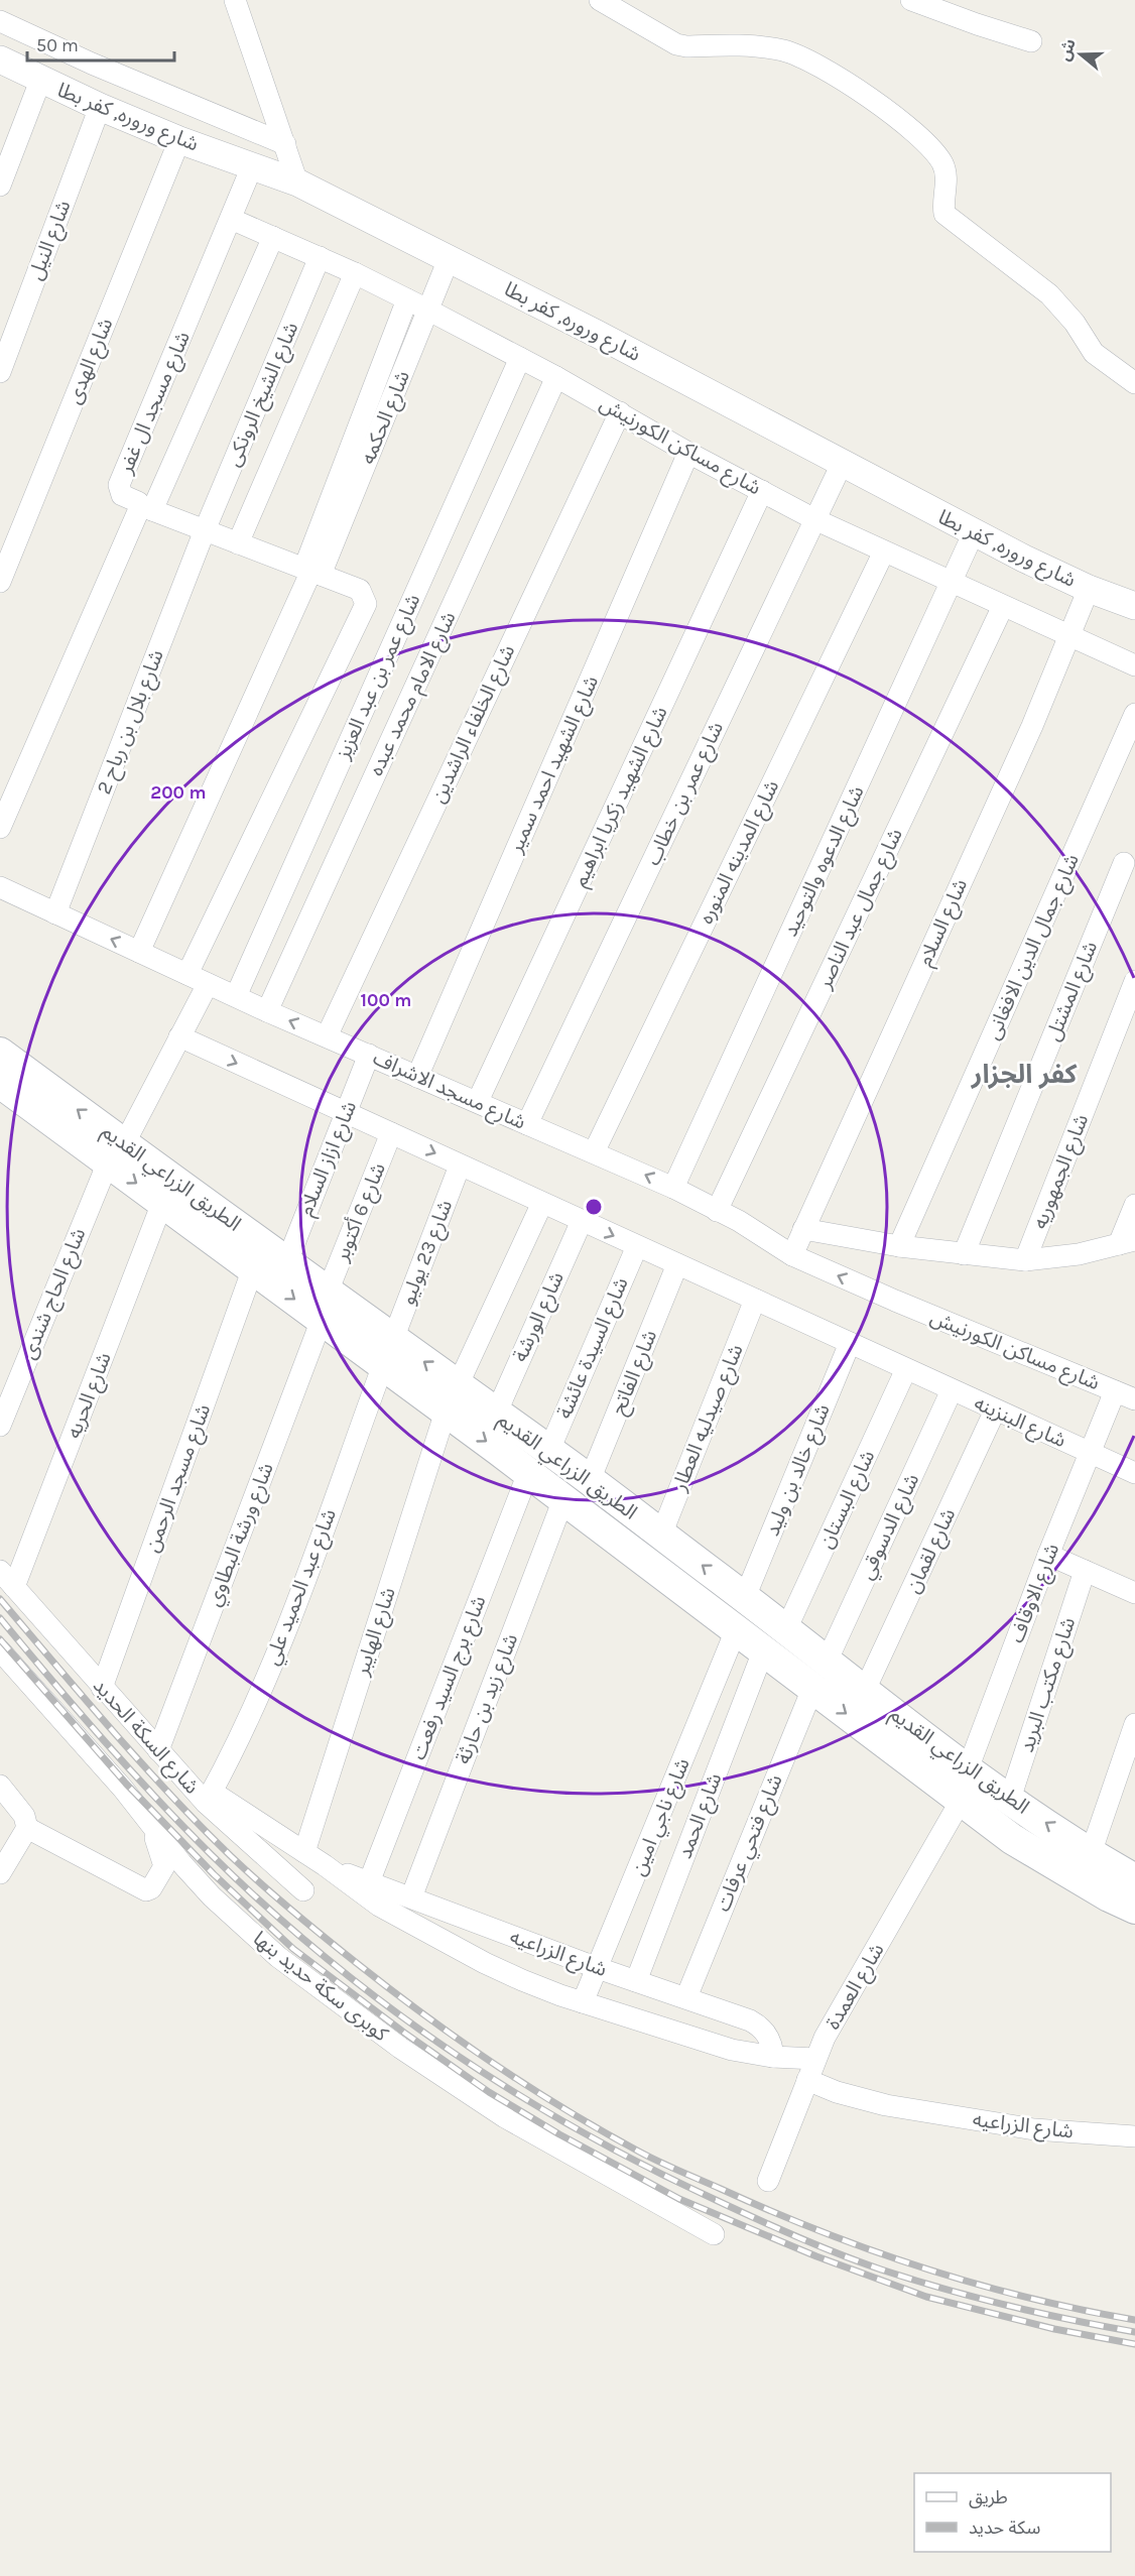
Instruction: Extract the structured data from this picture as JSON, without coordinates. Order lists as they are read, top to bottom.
{
  "streets": {
    "main road": ["الطريق الزراعي القديم"],
    "street": [
      "شارع وروره, كفر بطا",
      "شارع النيل",
      "شارع الهدى",
      "شارع الشيخ الرونكى",
      "شارع مسجد ال غفر",
      "شارع الحكمه",
      "شارع مساكن الكورنيش",
      "شارع عمر بن عبد العزيز",
      "شارع الامام محمد عبده",
      "شارع بلال بن رباح 2",
      "شارع الخلفاء الراشدين",
      "شارع الشهيد احمد سمير",
      "شارع عمر بن خطاب",
      "شارع الشهيد زكريا ابراهيم",
      "شارع المدينه المنوره",
      "شارع الدعوه والتوحيد",
      "شارع جمال عبد الناصر",
      "شارع السلام",
      "شارع جمال الدين الافغانى",
      "شارع المشتل",
      "شارع مسجد الاشراف",
      "شارع ازاز السلام",
      "شارع الجمهوريه",
      "شارع 6 أكتوبر",
      "شارع 23 يوليو",
      "شارع الحاج شندى",
      "شارع الورشة",
      "شارع السيدة عائشة",
      "شارع الفاتح",
      "شارع الحريه",
      "شارع صيدليه العطار",
      "شارع البنزينه",
      "شارع خالد بن وليد",
      "شارع مسجد الرحمن",
      "شارع البستان",
      "شارع الدسوقي",
      "شارع ورشة البطاوي",
      "شارع لقمان",
      "شارع عبد الحميد علي",
      "شارع الاوقاف",
      "شارع الهايبر",
      "شارع برج السيد رفعت",
      "شارع مكتب البريد",
      "شارع زيد بن حارثة",
      "شارع السكة الحديد",
      "شارع الحمد",
      "شارع ناجي امين",
      "شارع فتحي عرفات",
      "شارع الزراعيه",
      "كوبرى سكة حديد بنها",
      "شارع العمدة"
    ]
  },
  "crossings": [
    ["شارع وروره, كفر بطا", "شارع النيل"],
    ["شارع وروره, كفر بطا", "شارع الهدى"],
    ["شارع وروره, كفر بطا", "شارع مسجد ال غفر"],
    ["شارع وروره, كفر بطا", "شارع الحكمه"],
    ["شارع وروره, كفر بطا", "شارع عمر بن خطاب"],
    ["شارع وروره, كفر بطا", "شارع الدعوه والتوحيد"],
    ["شارع وروره, كفر بطا", "شارع السلام"],
    ["شارع الشيخ الرونكى", "شارع مساكن الكورنيش"],
    ["شارع الشيخ الرونكى", "شارع بلال بن رباح 2"],
    ["شارع مسجد ال غفر", "شارع مساكن الكورنيش"],
    ["شارع الحكمه", "شارع مساكن الكورنيش"],
    ["شارع مساكن الكورنيش", "شارع عمر بن عبد العزيز"],
    ["شارع مساكن الكورنيش", "شارع الامام محمد عبده"],
    ["شارع مساكن الكورنيش", "شارع الخلفاء الراشدين"],
    ["شارع مساكن الكورنيش", "شارع الشهيد احمد سمير"],
    ["شارع مساكن الكورنيش", "شارع عمر بن خطاب"],
    ["شارع مساكن الكورنيش", "شارع الشهيد زكريا ابراهيم"],
    ["شارع مساكن الكورنيش", "شارع المدينه المنوره"],
    ["شارع مساكن الكورنيش", "شارع الدعوه والتوحيد"],
    ["شارع مساكن الكورنيش", "شارع جمال عبد الناصر"],
    ["شارع مساكن الكورنيش", "شارع السلام"],
    ["شارع مساكن الكورنيش", "شارع مسجد الاشراف"],
    ["شارع مساكن الكورنيش", "شارع الاوقاف"],
    ["شارع عمر بن عبد العزيز", "شارع مسجد الاشراف"],
    ["شارع الامام محمد عبده", "شارع مسجد الاشراف"],
    ["شارع بلال بن رباح 2", "شارع مسجد الاشراف"],
    ["شارع الخلفاء الراشدين", "شارع مسجد الاشراف"],
    ["شارع الشهيد احمد سمير", "شارع مسجد الاشراف"],
    ["شارع عمر بن خطاب", "شارع مسجد الاشراف"],
    ["شارع الشهيد زكريا ابراهيم", "شارع مسجد الاشراف"],
    ["شارع المدينه المنوره", "شارع مسجد الاشراف"],
    ["شارع الدعوه والتوحيد", "شارع مسجد الاشراف"],
    ["شارع جمال عبد الناصر", "شارع مسجد الاشراف"],
    ["شارع السلام", "شارع مسجد الاشراف"],
    ["شارع مسجد الاشراف", "شارع ازاز السلام"],
    ["شارع مسجد الاشراف", "شارع الحاج شندى"],
    ["شارع ازاز السلام", "الطريق الزراعي القديم"],
    ["الطريق الزراعي القديم", "شارع 6 أكتوبر"],
    ["الطريق الزراعي القديم", "شارع 23 يوليو"],
    ["الطريق الزراعي القديم", "شارع الحاج شندى"],
    ["الطريق الزراعي القديم", "شارع الورشة"],
    ["الطريق الزراعي القديم", "شارع السيدة عائشة"],
    ["الطريق الزراعي القديم", "شارع الفاتح"],
    ["الطريق الزراعي القديم", "شارع الحريه"],
    ["الطريق الزراعي القديم", "شارع صيدليه العطار"],
    ["الطريق الزراعي القديم", "شارع خالد بن وليد"],
    ["الطريق الزراعي القديم", "شارع مسجد الرحمن"],
    ["الطريق الزراعي القديم", "شارع البستان"],
    ["الطريق الزراعي القديم", "شارع الدسوقي"],
    ["الطريق الزراعي القديم", "شارع ورشة البطاوي"],
    ["الطريق الزراعي القديم", "شارع لقمان"],
    ["الطريق الزراعي القديم", "شارع عبد الحميد علي"],
    ["الطريق الزراعي القديم", "شارع الاوقاف"],
    ["الطريق الزراعي القديم", "شارع الهايبر"],
    ["الطريق الزراعي القديم", "شارع برج السيد رفعت"],
    ["الطريق الزراعي القديم", "شارع مكتب البريد"],
    ["الطريق الزراعي القديم", "شارع زيد بن حارثة"],
    ["الطريق الزراعي القديم", "شارع الحمد"],
    ["الطريق الزراعي القديم", "شارع ناجي امين"],
    ["الطريق الزراعي القديم", "شارع فتحي عرفات"],
    ["الطريق الزراعي القديم", "شارع العمدة"],
    ["شارع 23 يوليو", "شارع عبد الحميد علي"],
    ["شارع الحريه", "شارع السكة الحديد"],
    ["شارع البنزينه", "شارع البستان"],
    ["شارع البنزينه", "شارع الدسوقي"],
    ["شارع البنزينه", "شارع لقمان"],
    ["شارع البنزينه", "شارع الاوقاف"],
    ["شارع مسجد الرحمن", "شارع السكة الحديد"],
    ["شارع ورشة البطاوي", "شارع السكة الحديد"],
    ["شارع عبد الحميد علي", "شارع السكة الحديد"],
    ["شارع عبد الحميد علي", "شارع الزراعيه"],
    ["شارع الاوقاف", "شارع العمدة"],
    ["شارع الهايبر", "شارع الزراعيه"],
    ["شارع برج السيد رفعت", "شارع الزراعيه"],
    ["شارع زيد بن حارثة", "شارع الزراعيه"],
    ["شارع السكة الحديد", "شارع الزراعيه"],
    ["شارع الحمد", "شارع الزراعيه"],
    ["شارع ناجي امين", "شارع الزراعيه"],
    ["شارع فتحي عرفات", "شارع الزراعيه"],
    ["شارع الزراعيه", "شارع العمدة"]
  ],
  "districts": ["كفر الجزار"],
  "legend": ["طريق", "سكة حديد"],
  "scale_bar": "50 m",
  "north": "left",
  "rings": ["200 m", "100 m"]
}
